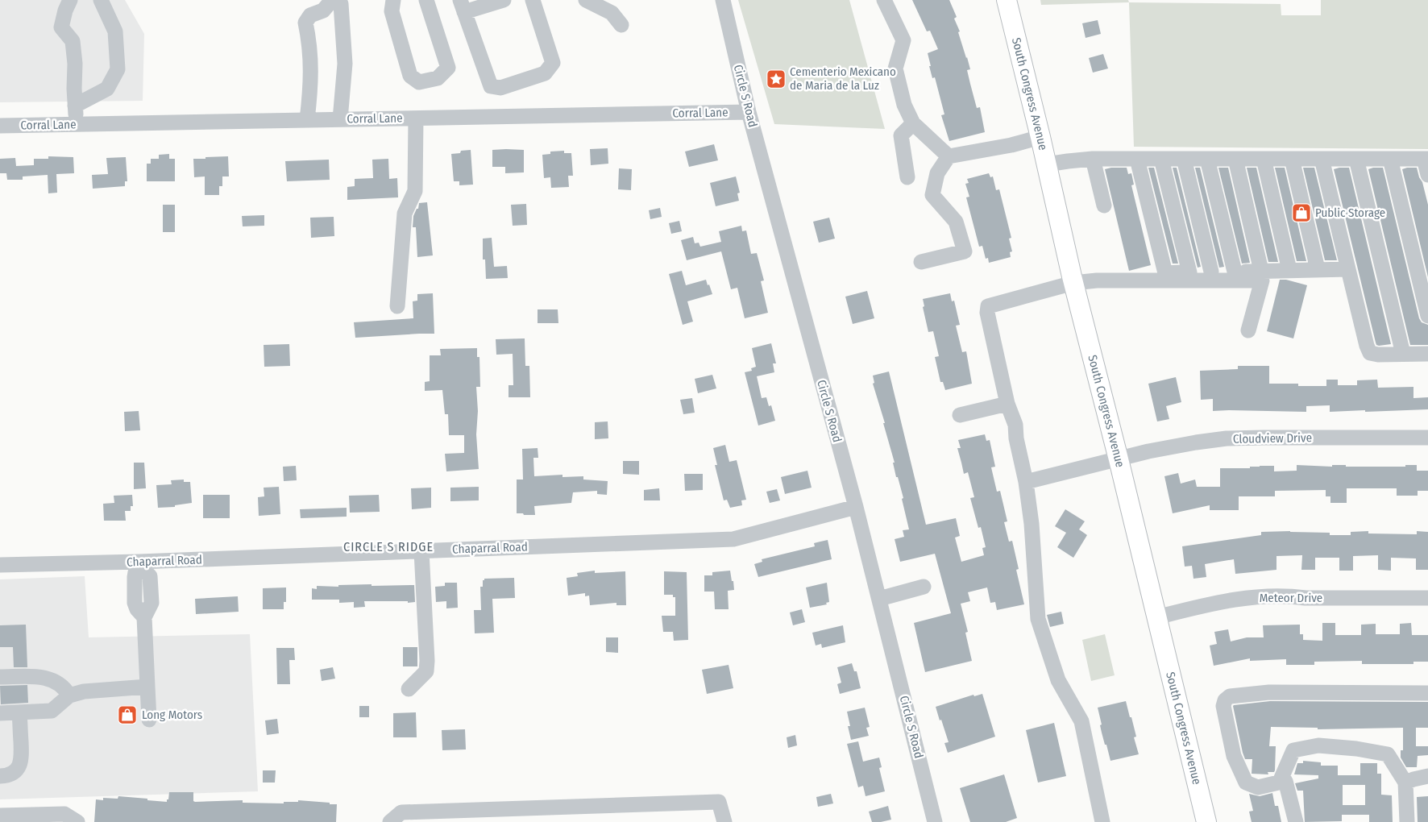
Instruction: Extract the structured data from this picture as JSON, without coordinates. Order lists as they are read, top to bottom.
{
  "streets": {
    "main road": ["South Congress Avenue"],
    "street": [
      "Circle S Road",
      "Corral Lane",
      "Cloudview Drive",
      "Chaparral Road",
      "Meteor Drive"
    ]
  },
  "crossings": [
    ["South Congress Avenue", "Cloudview Drive"],
    ["South Congress Avenue", "Meteor Drive"],
    ["Circle S Road", "Corral Lane"],
    ["Circle S Road", "Chaparral Road"]
  ],
  "districts": ["CIRCLE S RIDGE"],
  "places": {
    "place": ["Cementerio Mexicano de Maria de la Luz"],
    "shop": ["Public Storage", "Long Motors"]
  }
}
